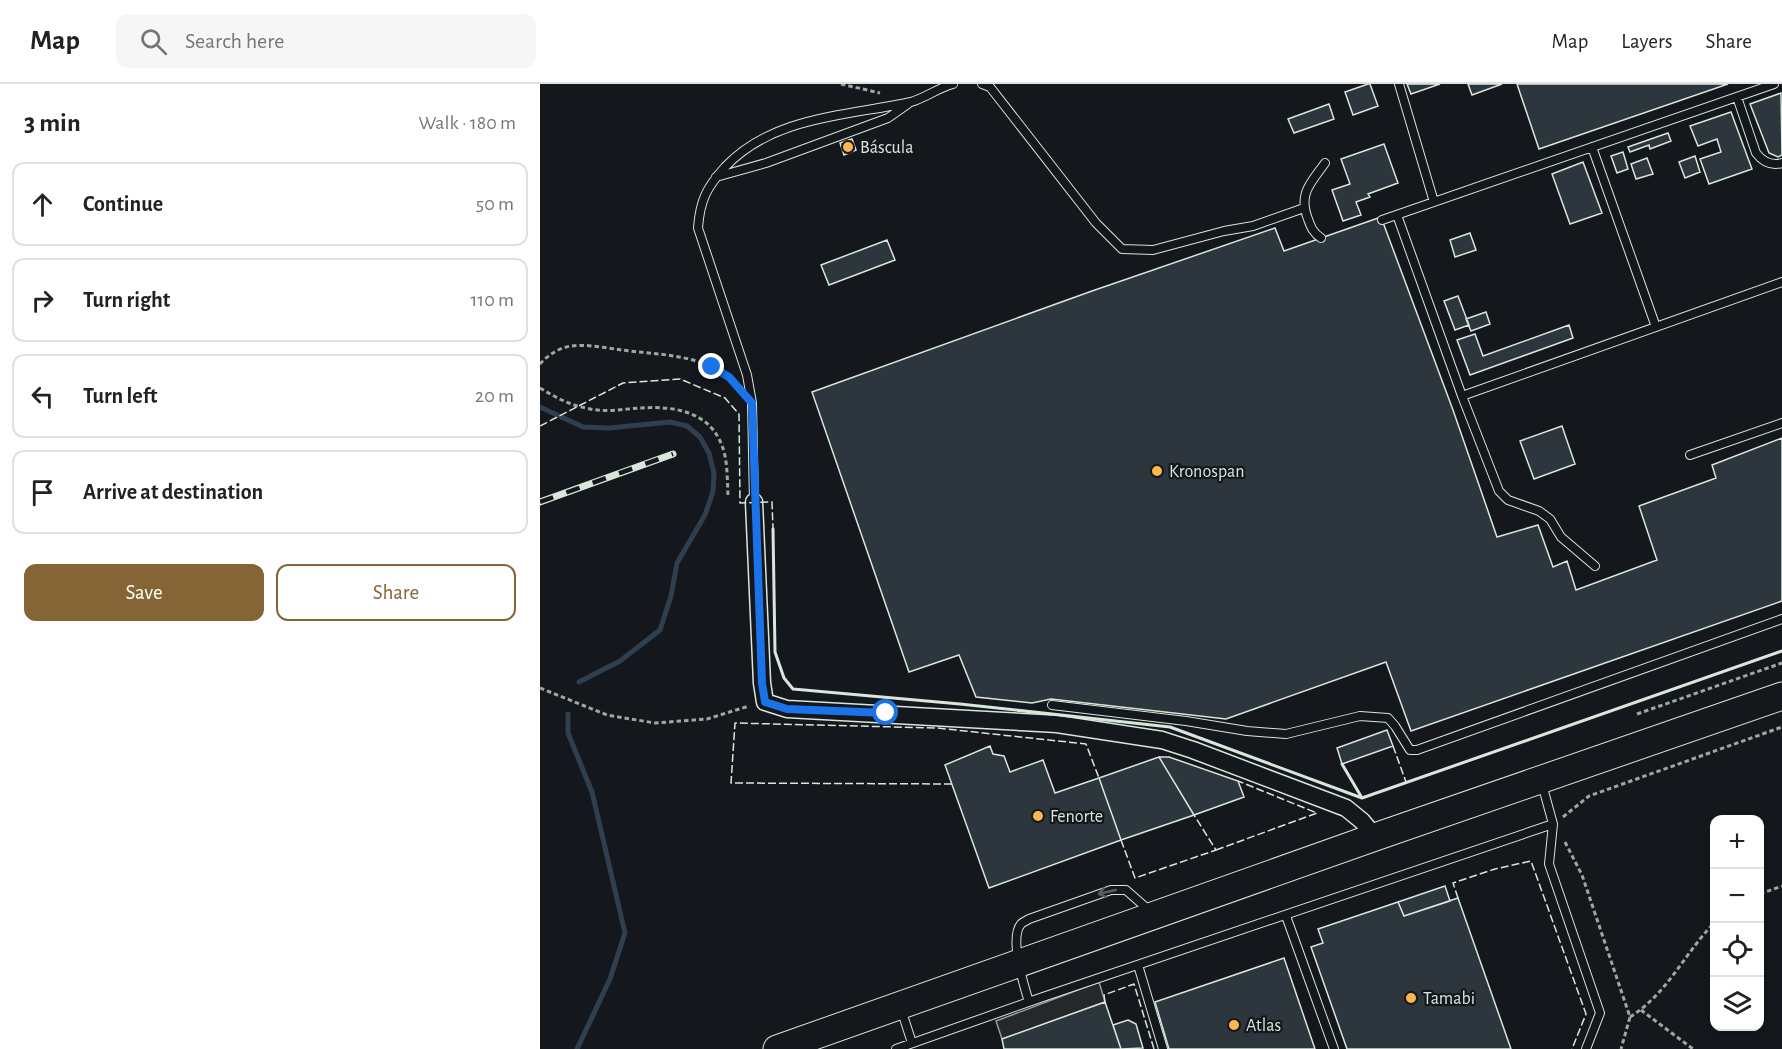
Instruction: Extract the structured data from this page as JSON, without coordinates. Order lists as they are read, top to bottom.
{
  "places": [
    "Báscula",
    "Kronospan",
    "Fenorte",
    "Tamabi",
    "Atlas"
  ],
  "page": {
    "header": "Map",
    "search": "Search here",
    "nav": ["Map", "Layers", "Share"],
    "heading": ["3 min", "Walk · 180 m"],
    "list": [
      ["Continue", "50 m"],
      ["Turn right", "110 m"],
      ["Turn left", "20 m"],
      "Arrive at destination"
    ],
    "buttons": ["Save", "Share"],
    "map_buttons": ["+", "−"]
  }
}
